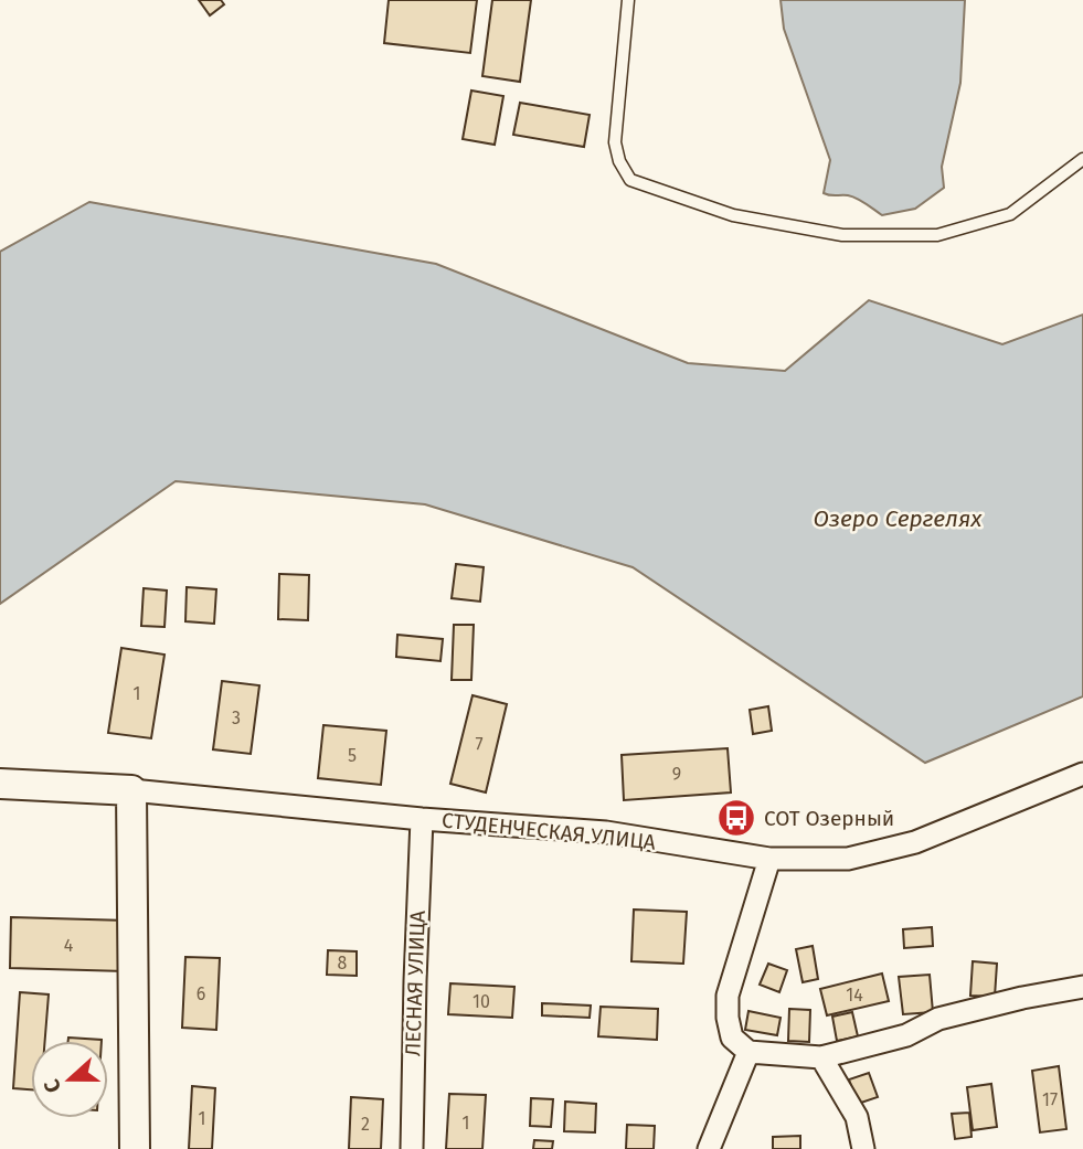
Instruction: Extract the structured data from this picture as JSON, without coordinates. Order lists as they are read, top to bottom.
{
  "streets": {
    "street": ["СТУДЕНЧЕСКАЯ УЛИЦА", "ЛЕСНАЯ УЛИЦА"]
  },
  "crossings": [
    ["СТУДЕНЧЕСКАЯ УЛИЦА", "ЛЕСНАЯ УЛИЦА"]
  ],
  "water": ["Озеро Сергелях"],
  "places": {
    "bus stop": ["СОТ Озерный"]
  },
  "house_numbers": [
    "1",
    "3",
    "7",
    "5",
    "9",
    "4",
    "8",
    "6",
    "14",
    "10",
    "17",
    "1",
    "1",
    "2"
  ],
  "north": "left"
}
